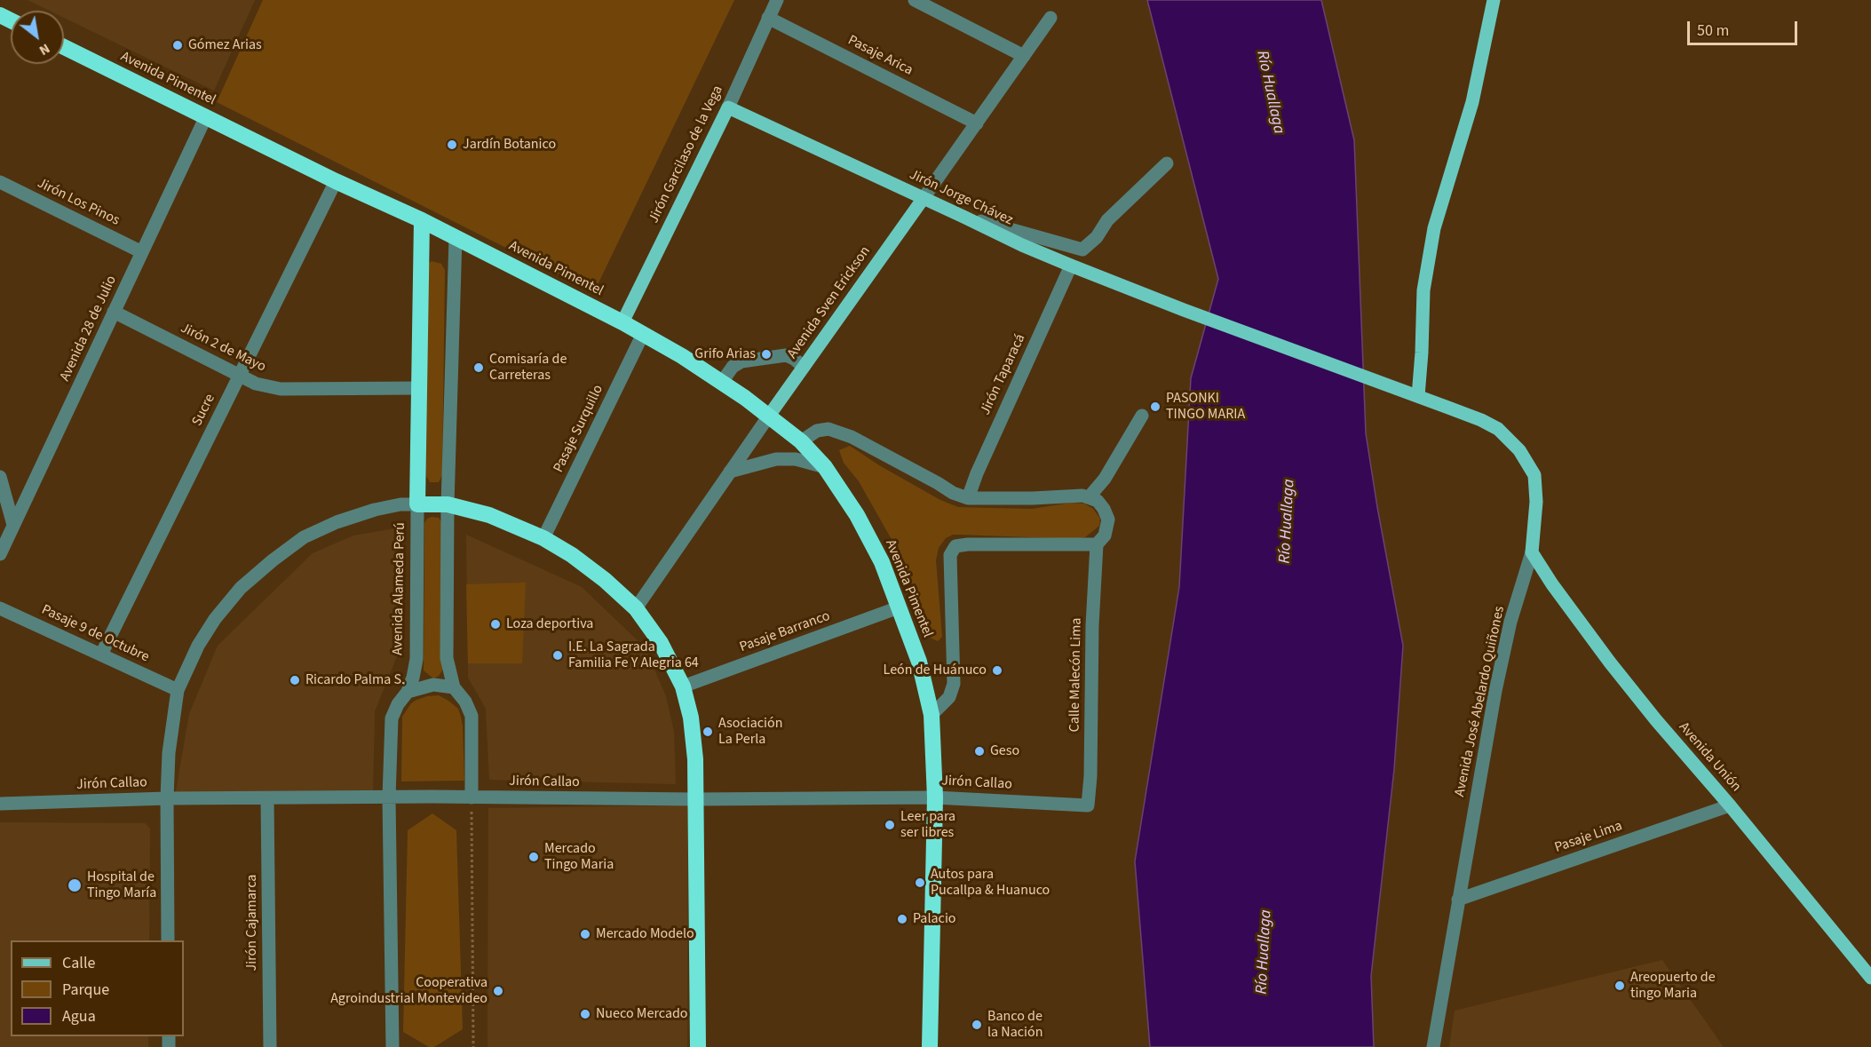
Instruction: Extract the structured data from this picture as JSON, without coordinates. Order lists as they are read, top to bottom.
{
  "streets": {
    "highway": ["Avenida Pimentel", "Avenida Alameda Perú"],
    "main road": [
      "Jirón Garcilaso de la Vega",
      "Jirón Jorge Chávez",
      "Avenida Sven Erickson",
      "Avenida José Abelardo Quiñones",
      "Avenida Unión"
    ],
    "street": [
      "Pasaje Arica",
      "Jirón Los Pinos",
      "Avenida 28 de Julio",
      "Jirón 2 de Mayo",
      "Jirón Taparacá",
      "Sucre",
      "Pasaje Surquillo",
      "Pasaje Barranco",
      "Pasaje 9 de Octubre",
      "Calle Malecón Lima",
      "Jirón Callao",
      "Pasaje Lima",
      "Jirón Cajamarca"
    ]
  },
  "crossings": [
    ["Pasaje Arica", "Jirón Garcilaso de la Vega"],
    ["Pasaje Arica", "Avenida Sven Erickson"],
    ["Avenida Pimentel", "Jirón Garcilaso de la Vega"],
    ["Avenida Pimentel", "Avenida Sven Erickson"],
    ["Avenida Pimentel", "Avenida 28 de Julio"],
    ["Avenida Pimentel", "Sucre"],
    ["Avenida Pimentel", "Pasaje Surquillo"],
    ["Avenida Pimentel", "Avenida Alameda Perú"],
    ["Avenida Pimentel", "Pasaje Barranco"],
    ["Avenida Pimentel", "Jirón Callao"],
    ["Jirón Garcilaso de la Vega", "Jirón Jorge Chávez"],
    ["Jirón Jorge Chávez", "Avenida Sven Erickson"],
    ["Jirón Jorge Chávez", "Jirón Taparacá"],
    ["Jirón Jorge Chávez", "Avenida José Abelardo Quiñones"],
    ["Jirón Los Pinos", "Avenida 28 de Julio"],
    ["Avenida 28 de Julio", "Jirón 2 de Mayo"],
    ["Jirón 2 de Mayo", "Sucre"],
    ["Jirón 2 de Mayo", "Avenida Alameda Perú"],
    ["Sucre", "Pasaje 9 de Octubre"],
    ["Avenida Alameda Perú", "Jirón Callao"],
    ["Calle Malecón Lima", "Jirón Callao"],
    ["Avenida José Abelardo Quiñones", "Avenida Unión"],
    ["Avenida José Abelardo Quiñones", "Pasaje Lima"],
    ["Avenida Unión", "Pasaje Lima"],
    ["Jirón Callao", "Jirón Cajamarca"]
  ],
  "water": ["Río Huallaga"],
  "places": [
    "Gómez Arias",
    "Jardín Botanico",
    "Grifo Arias",
    "Comisaría de Carreteras",
    "PASONKI TINGO MARIA",
    "Loza deportiva",
    "I.E. La Sagrada Familia Fe Y Alegria 64",
    "León de Huánuco",
    "Ricardo Palma S.",
    "Asociación La Perla",
    "Geso",
    "Leer para ser libres",
    "Mercado Tingo Maria",
    "Autos para Pucallpa & Huanuco",
    "Hospital de Tingo María",
    "Palacio",
    "Mercado Modelo",
    "Areopuerto de tingo Maria",
    "Cooperativa Agroindustrial Montevideo",
    "Nueco Mercado",
    "Banco de la Nación"
  ],
  "legend": ["Calle", "Parque", "Agua"],
  "scale_bar": "50 m",
  "north": "bottom right"
}
